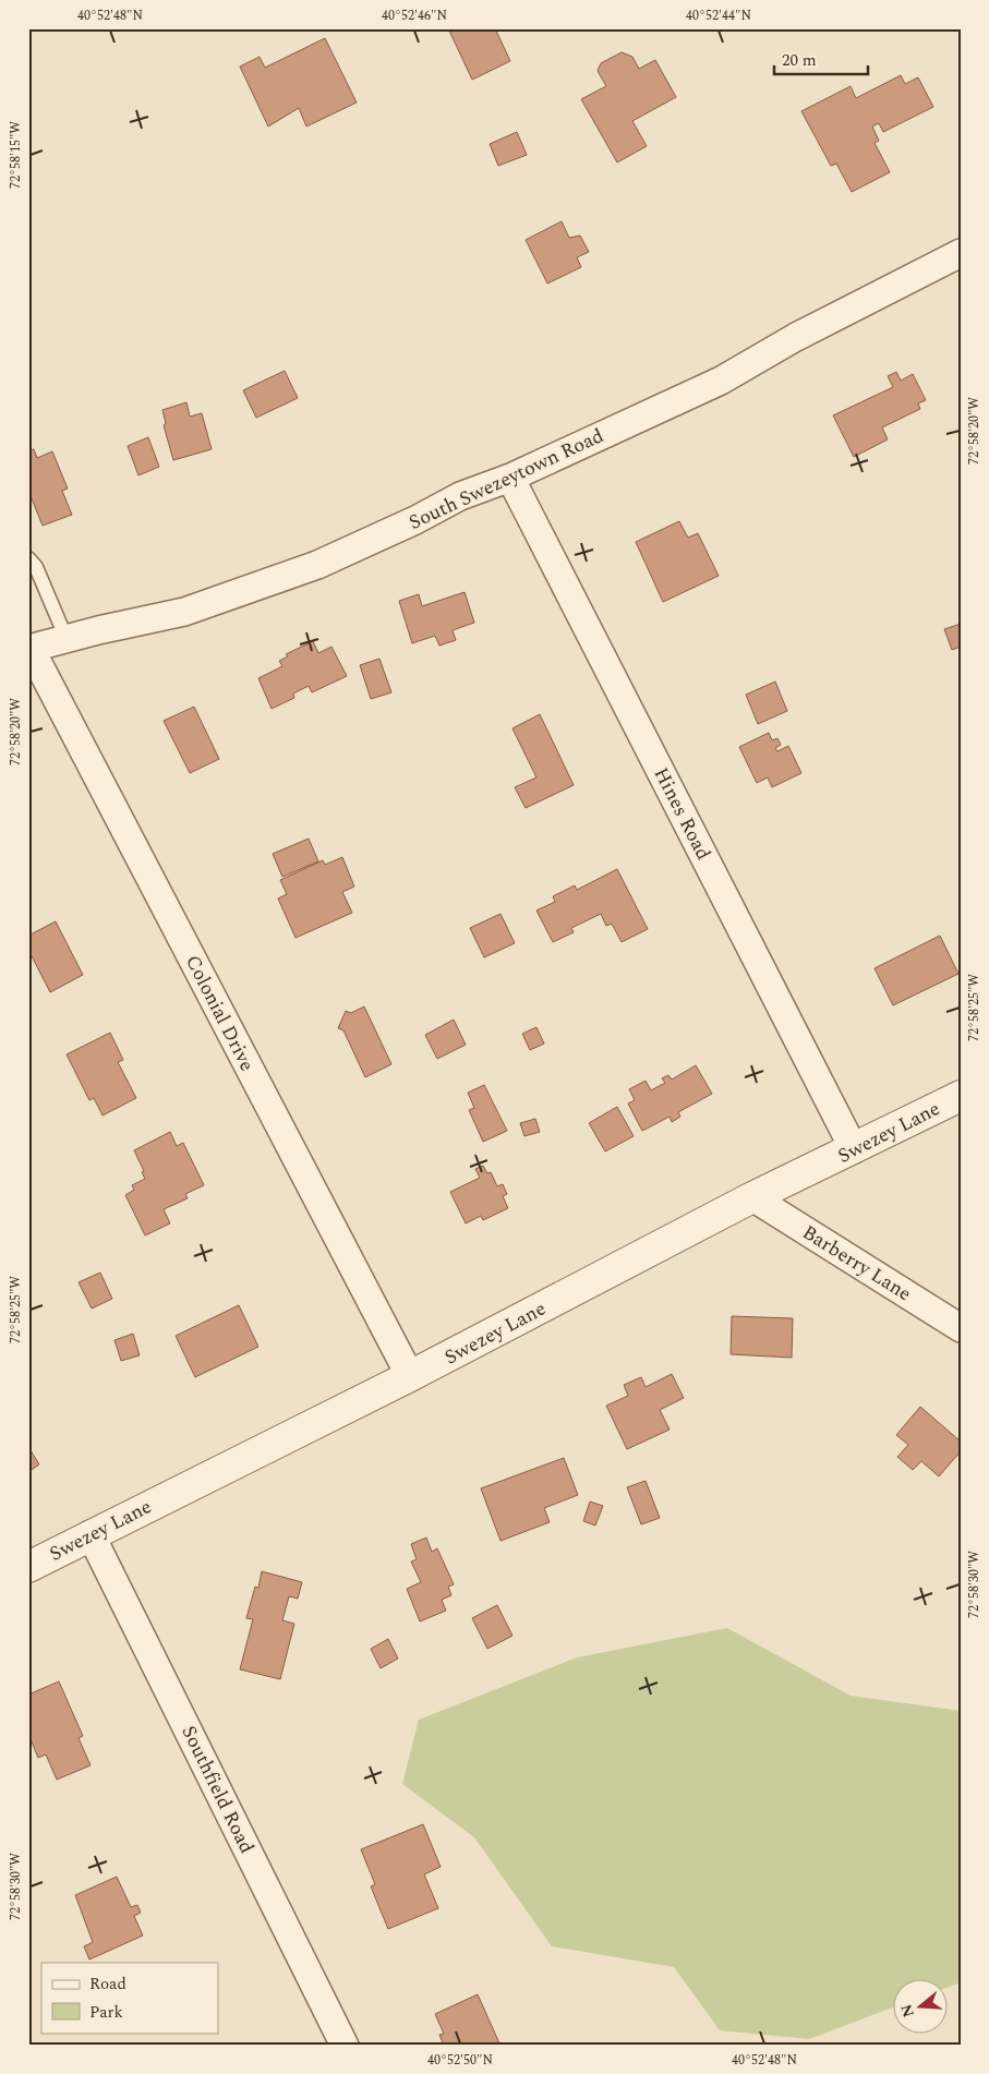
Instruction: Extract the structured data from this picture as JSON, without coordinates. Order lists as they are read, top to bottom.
{
  "streets": {
    "street": [
      "South Swezeytown Road",
      "Hines Road",
      "Colonial Drive",
      "Swezey Lane",
      "Barberry Lane",
      "Southfield Road"
    ]
  },
  "crossings": [
    ["South Swezeytown Road", "Hines Road"],
    ["South Swezeytown Road", "Colonial Drive"],
    ["Hines Road", "Swezey Lane"],
    ["Colonial Drive", "Swezey Lane"],
    ["Swezey Lane", "Barberry Lane"],
    ["Swezey Lane", "Southfield Road"]
  ],
  "legend": ["Road", "Park"],
  "scale_bar": "20 m",
  "north": "left",
  "coordinates": [
    "40°52'48\"N",
    "40°52'46\"N",
    "40°52'44\"N",
    "72°58'15\"W",
    "72°58'20\"W",
    "72°58'25\"W",
    "72°58'30\"W",
    "40°52'50\"N"
  ]
}
